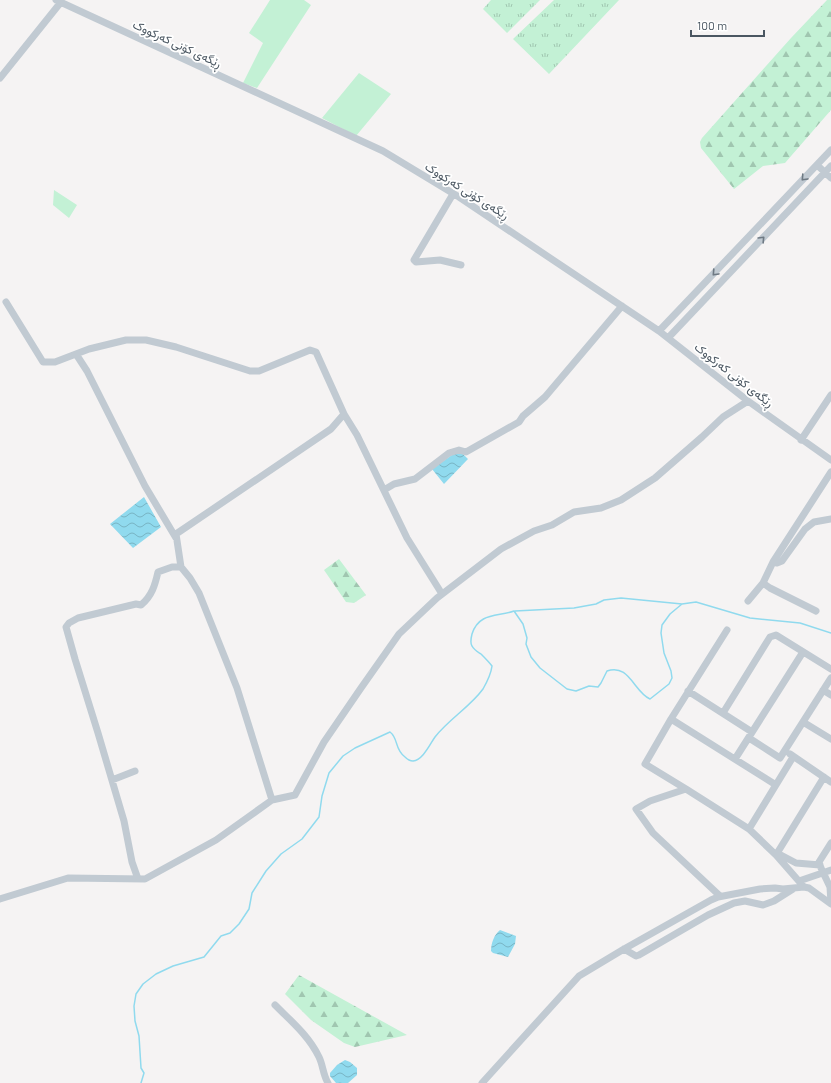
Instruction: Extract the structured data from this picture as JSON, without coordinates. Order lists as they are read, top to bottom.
{
  "streets": {
    "street": ["ڕێگەی کۆنی کەرکووک"]
  },
  "scale_bar": "100 m"
}
